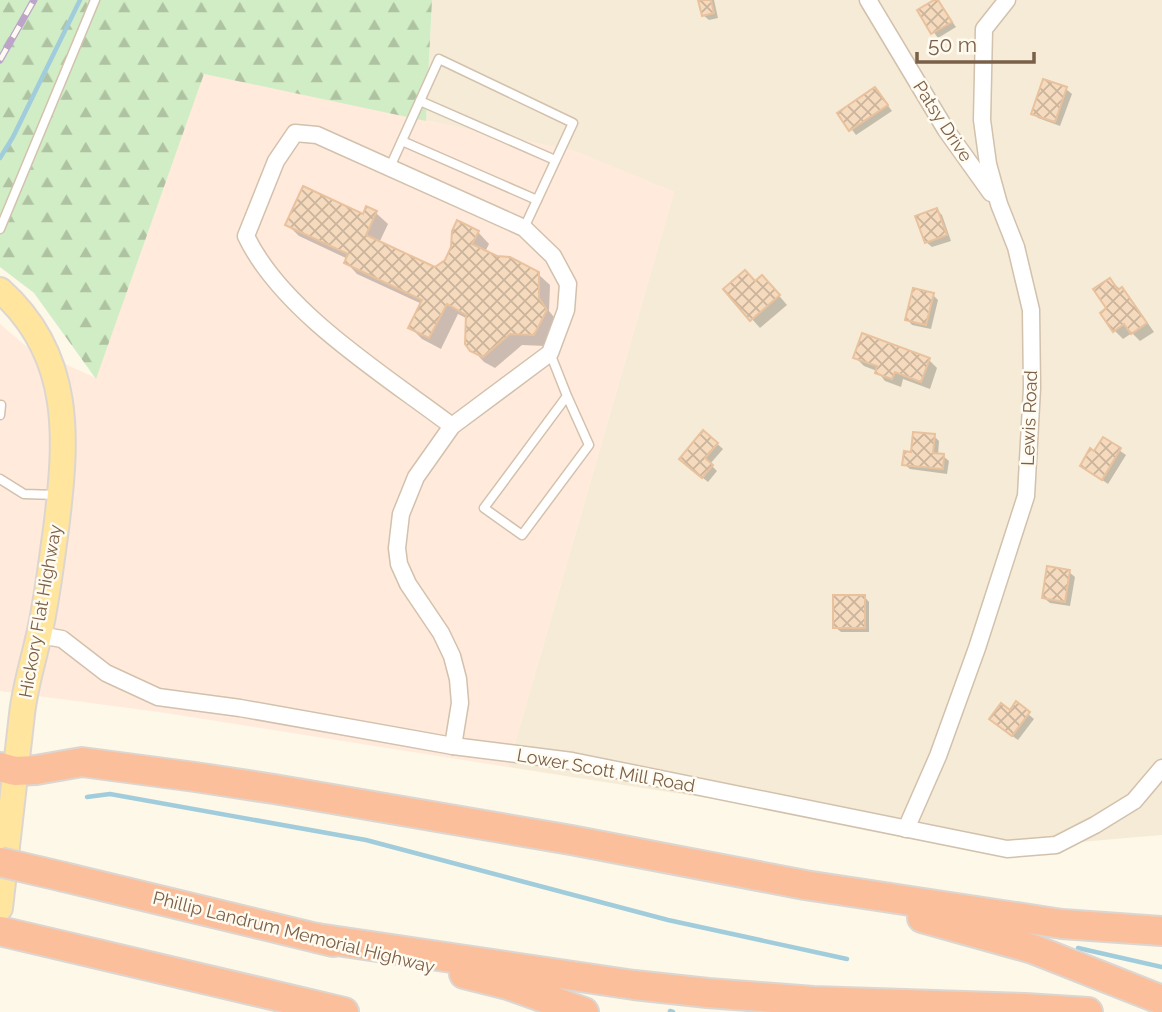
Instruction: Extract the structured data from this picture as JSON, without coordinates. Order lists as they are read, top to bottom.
{
  "streets": {
    "highway": ["Phillip Landrum Memorial Highway"],
    "main road": ["Hickory Flat Highway"],
    "street": ["Patsy Drive", "Lewis Road", "Lower Scott Mill Road"]
  },
  "crossings": [
    ["Patsy Drive", "Lewis Road"],
    ["Lewis Road", "Lower Scott Mill Road"],
    ["Hickory Flat Highway", "Lower Scott Mill Road"]
  ],
  "scale_bar": "50 m"
}
